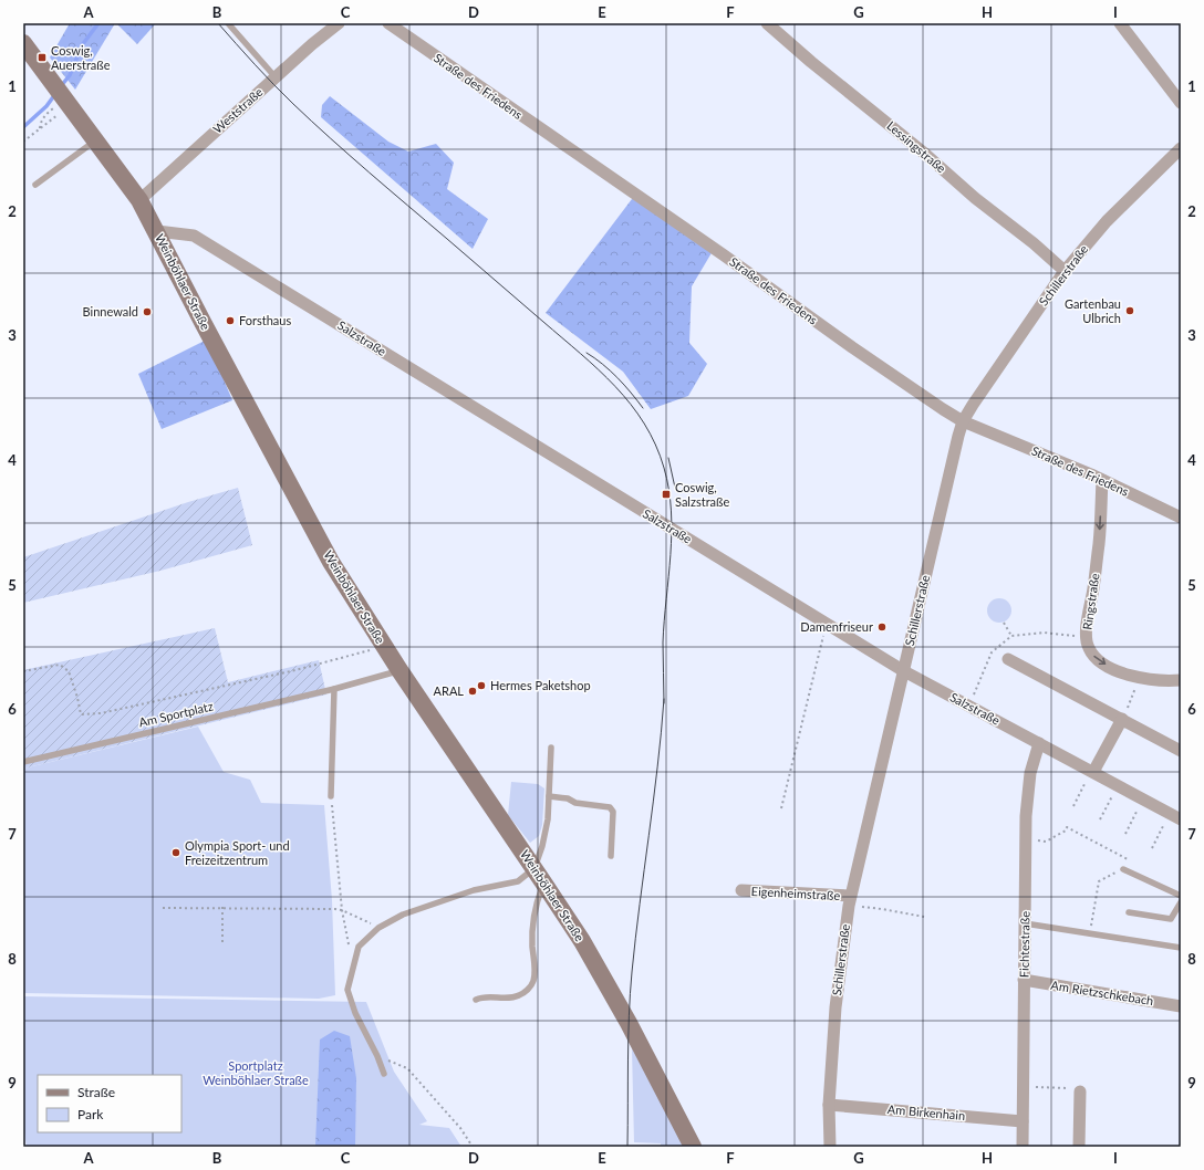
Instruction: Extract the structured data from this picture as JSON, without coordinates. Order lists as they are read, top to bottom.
{
  "streets": {
    "main road": ["Weinböhlaer Straße"],
    "street": [
      "Straße des Friedens",
      "Weststraße",
      "Lessingstraße",
      "Schillerstraße",
      "Salzstraße",
      "Ringstraße",
      "Eigenheimstraße",
      "Fichtestraße",
      "Am Rietzschkebach",
      "Am Birkenhain"
    ],
    "lane": ["Am Sportplatz"]
  },
  "crossings": [
    ["Straße des Friedens", "Schillerstraße"],
    ["Straße des Friedens", "Ringstraße"],
    ["Weststraße", "Weinböhlaer Straße"],
    ["Lessingstraße", "Schillerstraße"],
    ["Schillerstraße", "Salzstraße"],
    ["Schillerstraße", "Eigenheimstraße"],
    ["Schillerstraße", "Am Birkenhain"],
    ["Weinböhlaer Straße", "Salzstraße"],
    ["Weinböhlaer Straße", "Am Sportplatz"],
    ["Salzstraße", "Fichtestraße"],
    ["Fichtestraße", "Am Rietzschkebach"],
    ["Fichtestraße", "Am Birkenhain"]
  ],
  "one_way": ["Ringstraße"],
  "parks": ["Sportplatz Weinböhlaer Straße"],
  "places": {
    "transit": ["Coswig, Auerstraße", "Coswig, Salzstraße"],
    "other": [
      "Gartenbau Ulbrich",
      "Binnewald",
      "Forsthaus",
      "Damenfriseur",
      "Hermes Paketshop",
      "ARAL",
      "Olympia Sport- und Freizeitzentrum"
    ]
  },
  "legend": ["Straße", "Park"],
  "grid": {
    "columns": [
      "A",
      "B",
      "C",
      "D",
      "E",
      "F",
      "G",
      "H",
      "I"
    ],
    "rows": [
      "1",
      "2",
      "3",
      "4",
      "5",
      "6",
      "7",
      "8",
      "9"
    ]
  }
}
